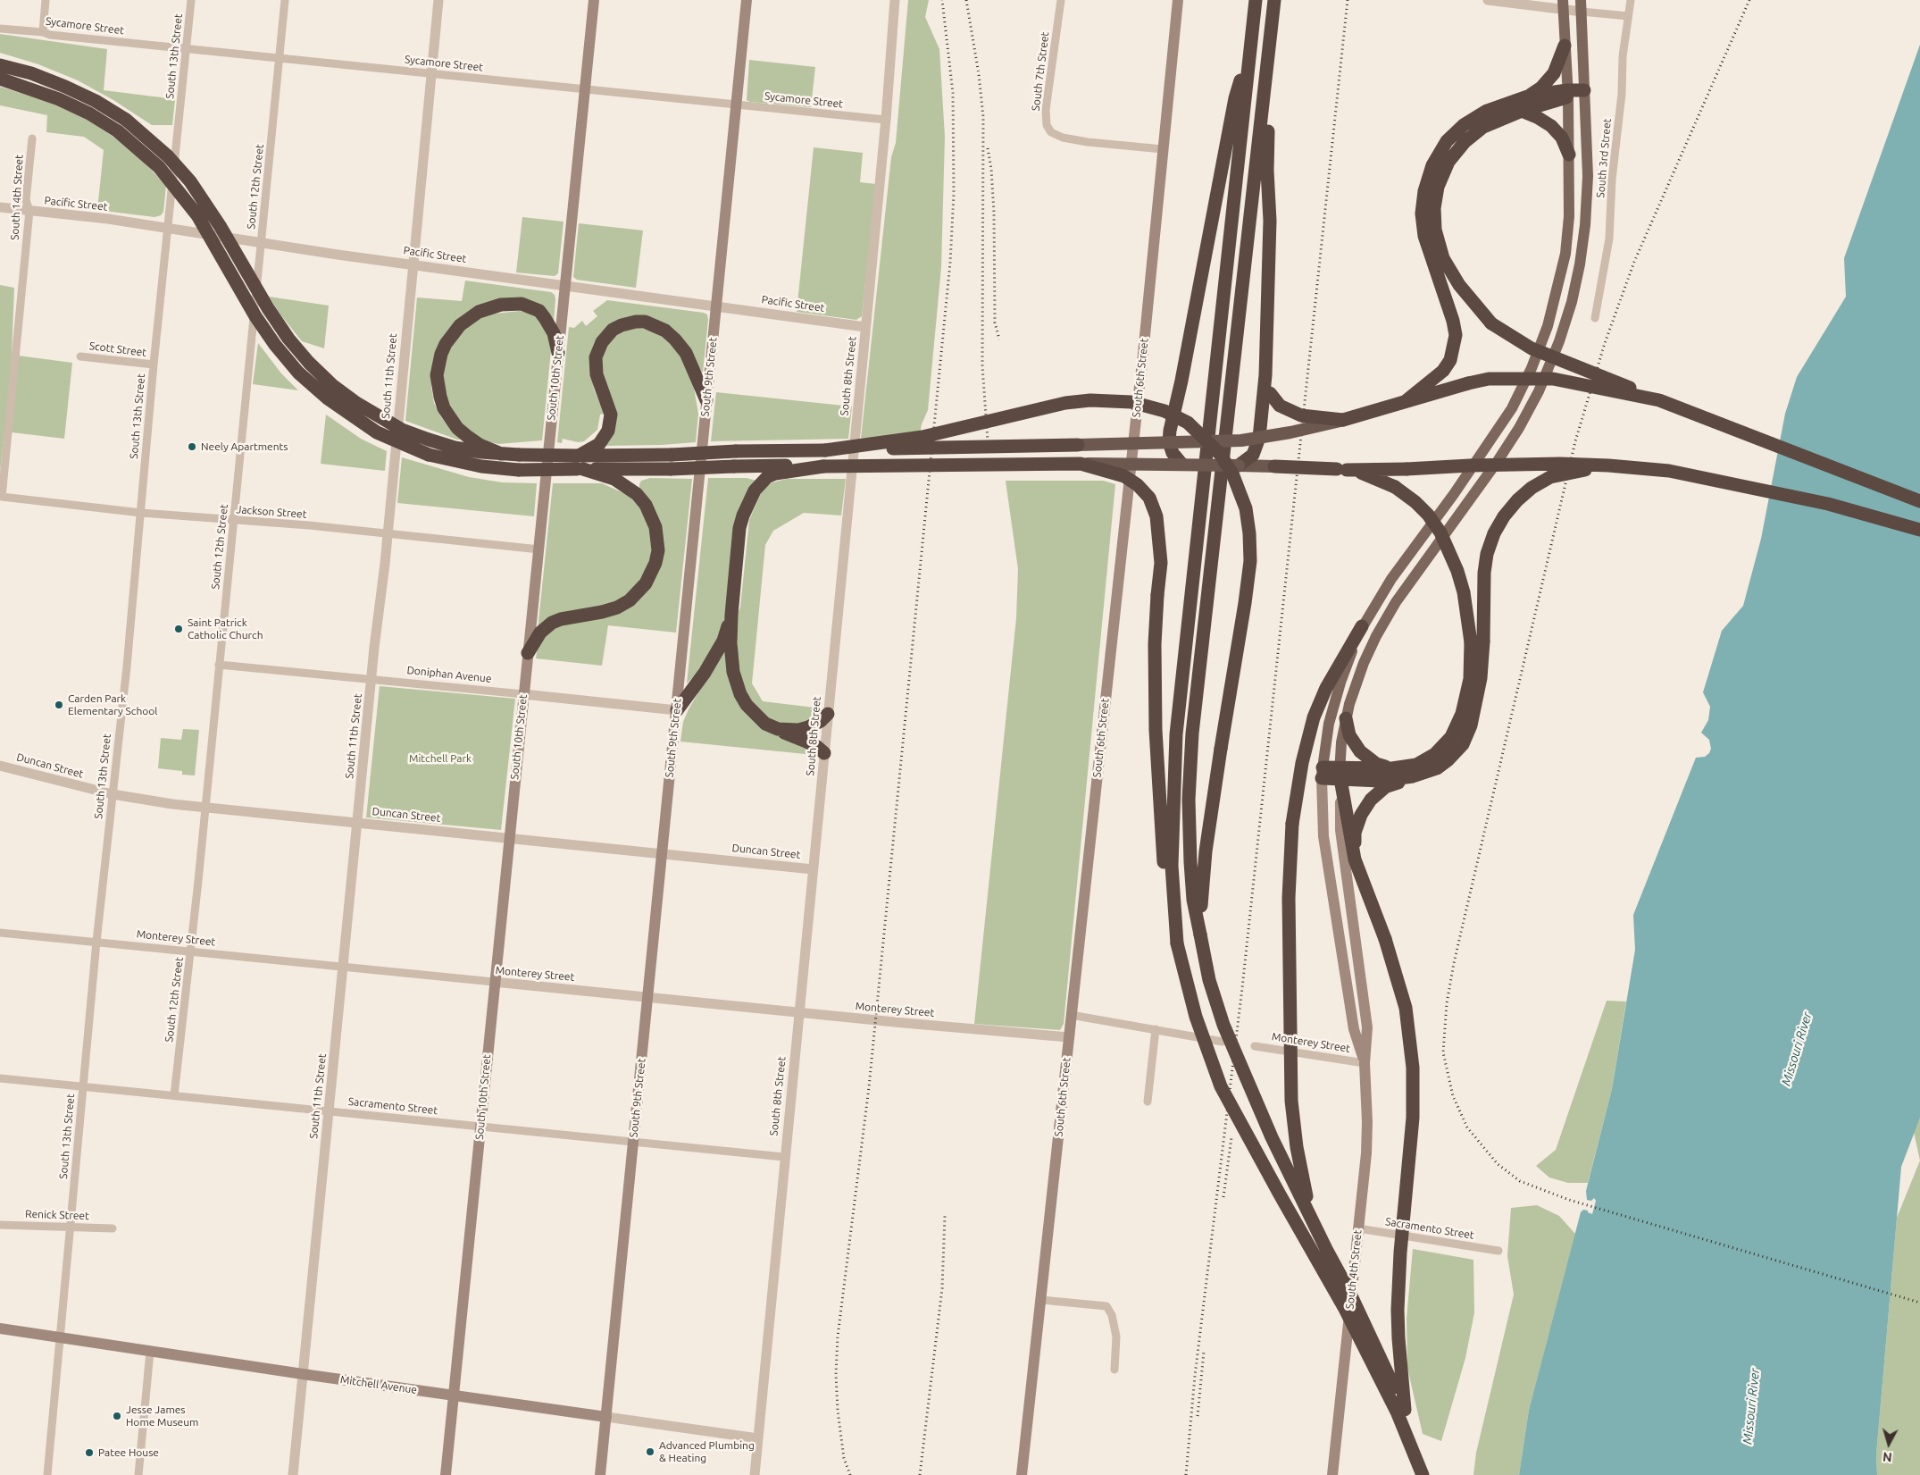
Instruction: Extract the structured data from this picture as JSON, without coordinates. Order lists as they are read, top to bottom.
{
  "streets": {
    "main road": [
      "South 9th Street",
      "South 10th Street",
      "South 6th Street",
      "South 4th Street",
      "Mitchell Avenue"
    ],
    "street": [
      "Sycamore Street",
      "South 13th Street",
      "South 7th Street",
      "South 3rd Street",
      "South 12th Street",
      "South 14th Street",
      "Pacific Street",
      "Scott Street",
      "South 11th Street",
      "South 8th Street",
      "Jackson Street",
      "Doniphan Avenue",
      "Duncan Street",
      "Monterey Street",
      "Sacramento Street",
      "Renick Street"
    ]
  },
  "crossings": [
    ["Sycamore Street", "South 13th Street"],
    ["Sycamore Street", "South 12th Street"],
    ["Sycamore Street", "South 11th Street"],
    ["Sycamore Street", "South 8th Street"],
    ["Sycamore Street", "South 9th Street"],
    ["Sycamore Street", "South 10th Street"],
    ["South 13th Street", "Pacific Street"],
    ["South 13th Street", "Scott Street"],
    ["South 13th Street", "Jackson Street"],
    ["South 13th Street", "Duncan Street"],
    ["South 13th Street", "Monterey Street"],
    ["South 13th Street", "Sacramento Street"],
    ["South 13th Street", "Renick Street"],
    ["South 13th Street", "Mitchell Avenue"],
    ["South 7th Street", "South 6th Street"],
    ["South 12th Street", "Pacific Street"],
    ["South 12th Street", "Jackson Street"],
    ["South 12th Street", "Doniphan Avenue"],
    ["South 12th Street", "Duncan Street"],
    ["South 12th Street", "Monterey Street"],
    ["South 12th Street", "Sacramento Street"],
    ["South 14th Street", "Pacific Street"],
    ["South 14th Street", "Jackson Street"],
    ["Pacific Street", "South 11th Street"],
    ["Pacific Street", "South 8th Street"],
    ["Pacific Street", "South 9th Street"],
    ["Pacific Street", "South 10th Street"],
    ["South 11th Street", "Jackson Street"],
    ["South 11th Street", "Doniphan Avenue"],
    ["South 11th Street", "Duncan Street"],
    ["South 11th Street", "Monterey Street"],
    ["South 11th Street", "Sacramento Street"],
    ["South 11th Street", "Mitchell Avenue"],
    ["South 8th Street", "Duncan Street"],
    ["South 8th Street", "Monterey Street"],
    ["South 8th Street", "Sacramento Street"],
    ["South 8th Street", "Mitchell Avenue"],
    ["South 9th Street", "Doniphan Avenue"],
    ["South 9th Street", "Duncan Street"],
    ["South 9th Street", "Monterey Street"],
    ["South 9th Street", "Sacramento Street"],
    ["South 9th Street", "Mitchell Avenue"],
    ["South 10th Street", "Jackson Street"],
    ["South 10th Street", "Doniphan Avenue"],
    ["South 10th Street", "Duncan Street"],
    ["South 10th Street", "Monterey Street"],
    ["South 10th Street", "Sacramento Street"],
    ["South 10th Street", "Mitchell Avenue"],
    ["South 6th Street", "Monterey Street"],
    ["Monterey Street", "South 4th Street"],
    ["Sacramento Street", "South 4th Street"]
  ],
  "water": ["Missouri River"],
  "parks": ["Mitchell Park"],
  "places": [
    "Neely Apartments",
    "Saint Patrick Catholic Church",
    "Carden Park Elementary School",
    "Jesse James Home Museum",
    "Advanced Plumbing & Heating",
    "Patee House"
  ],
  "north": "bottom"
}
